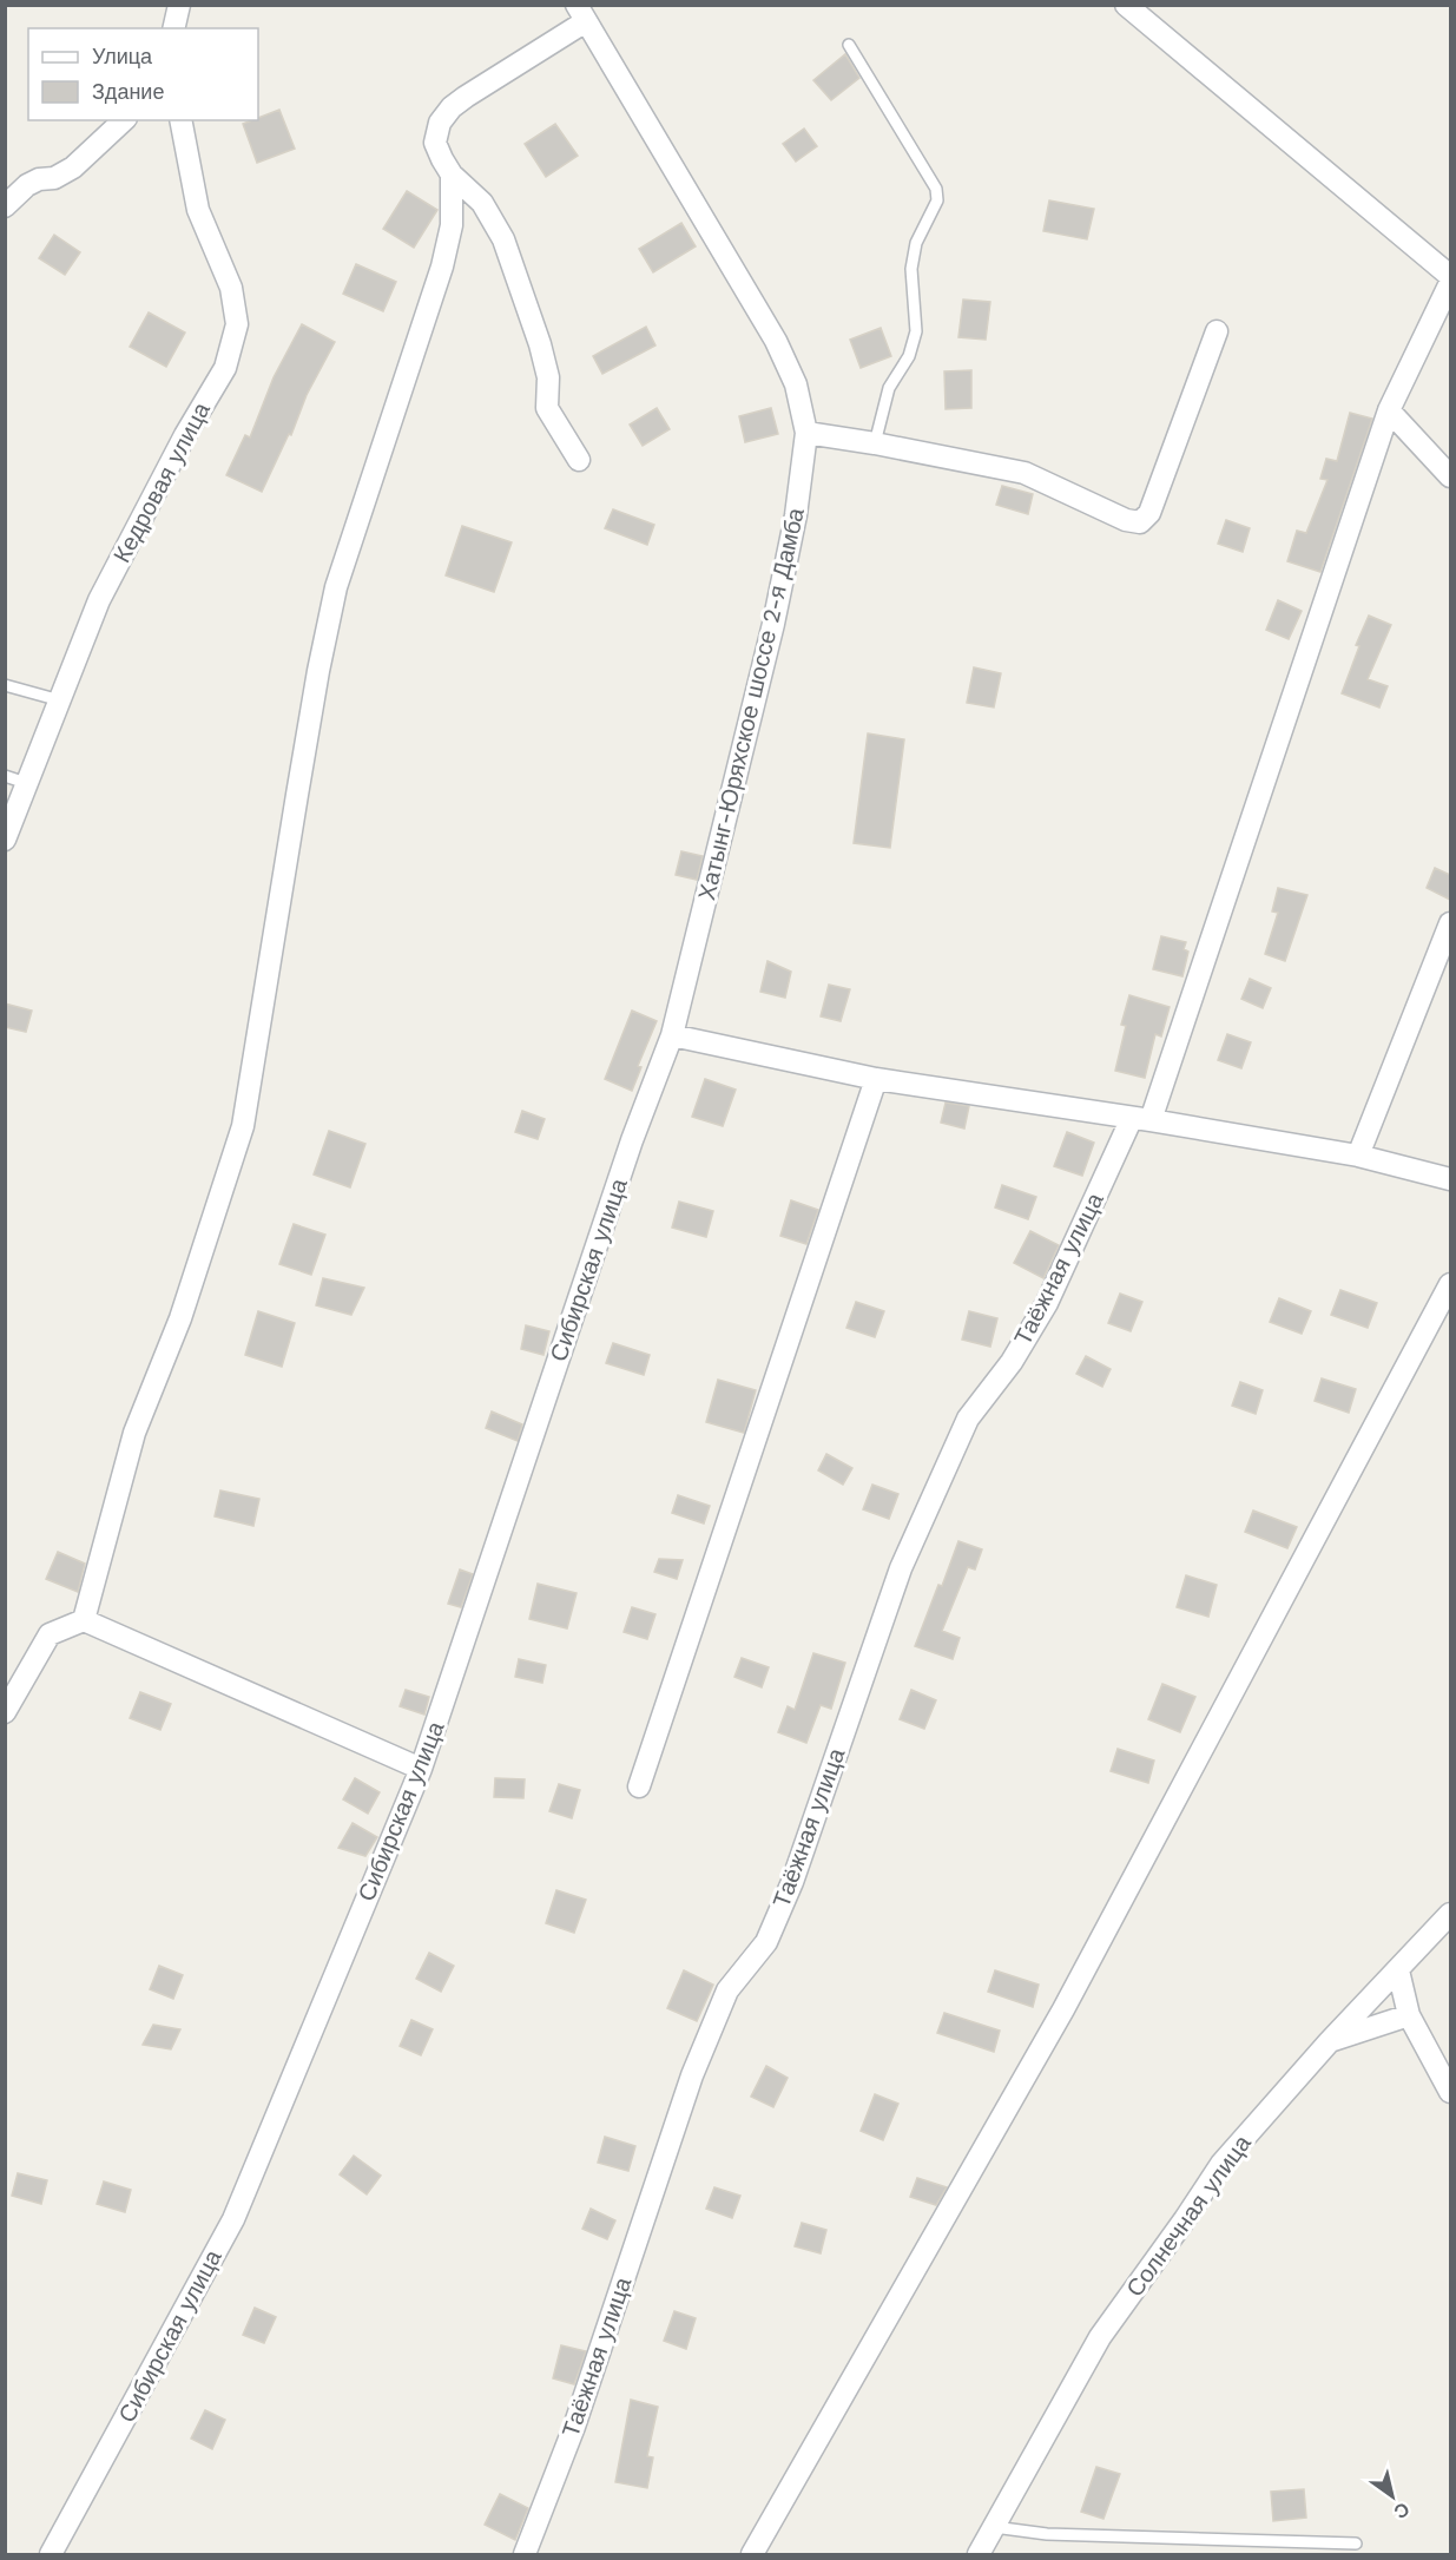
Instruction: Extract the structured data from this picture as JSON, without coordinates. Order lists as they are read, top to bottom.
{
  "streets": {
    "street": [
      "Кедровая улица",
      "Хатынг-Юряхское шоссе 2-я Дамба",
      "Таёжная улица",
      "Сибирская улица",
      "Солнечная улица"
    ]
  },
  "crossings": [
    ["Хатынг-Юряхское шоссе 2-я Дамба", "Сибирская улица"]
  ],
  "legend": ["Улица", "Здание"],
  "north": "bottom right"
}
